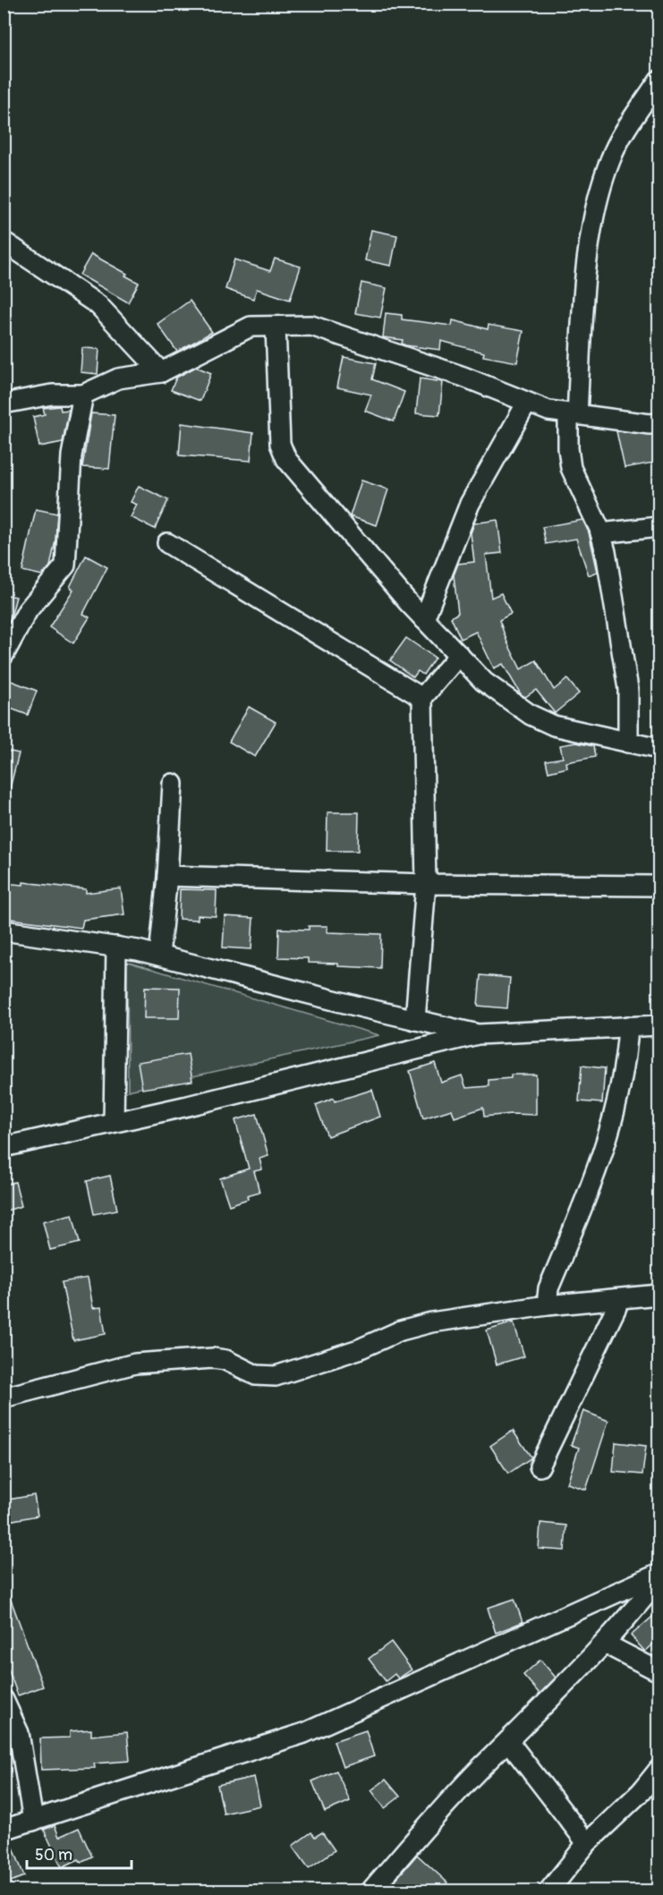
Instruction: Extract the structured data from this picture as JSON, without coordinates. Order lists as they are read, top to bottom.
{
  "scale_bar": "50 m"
}
